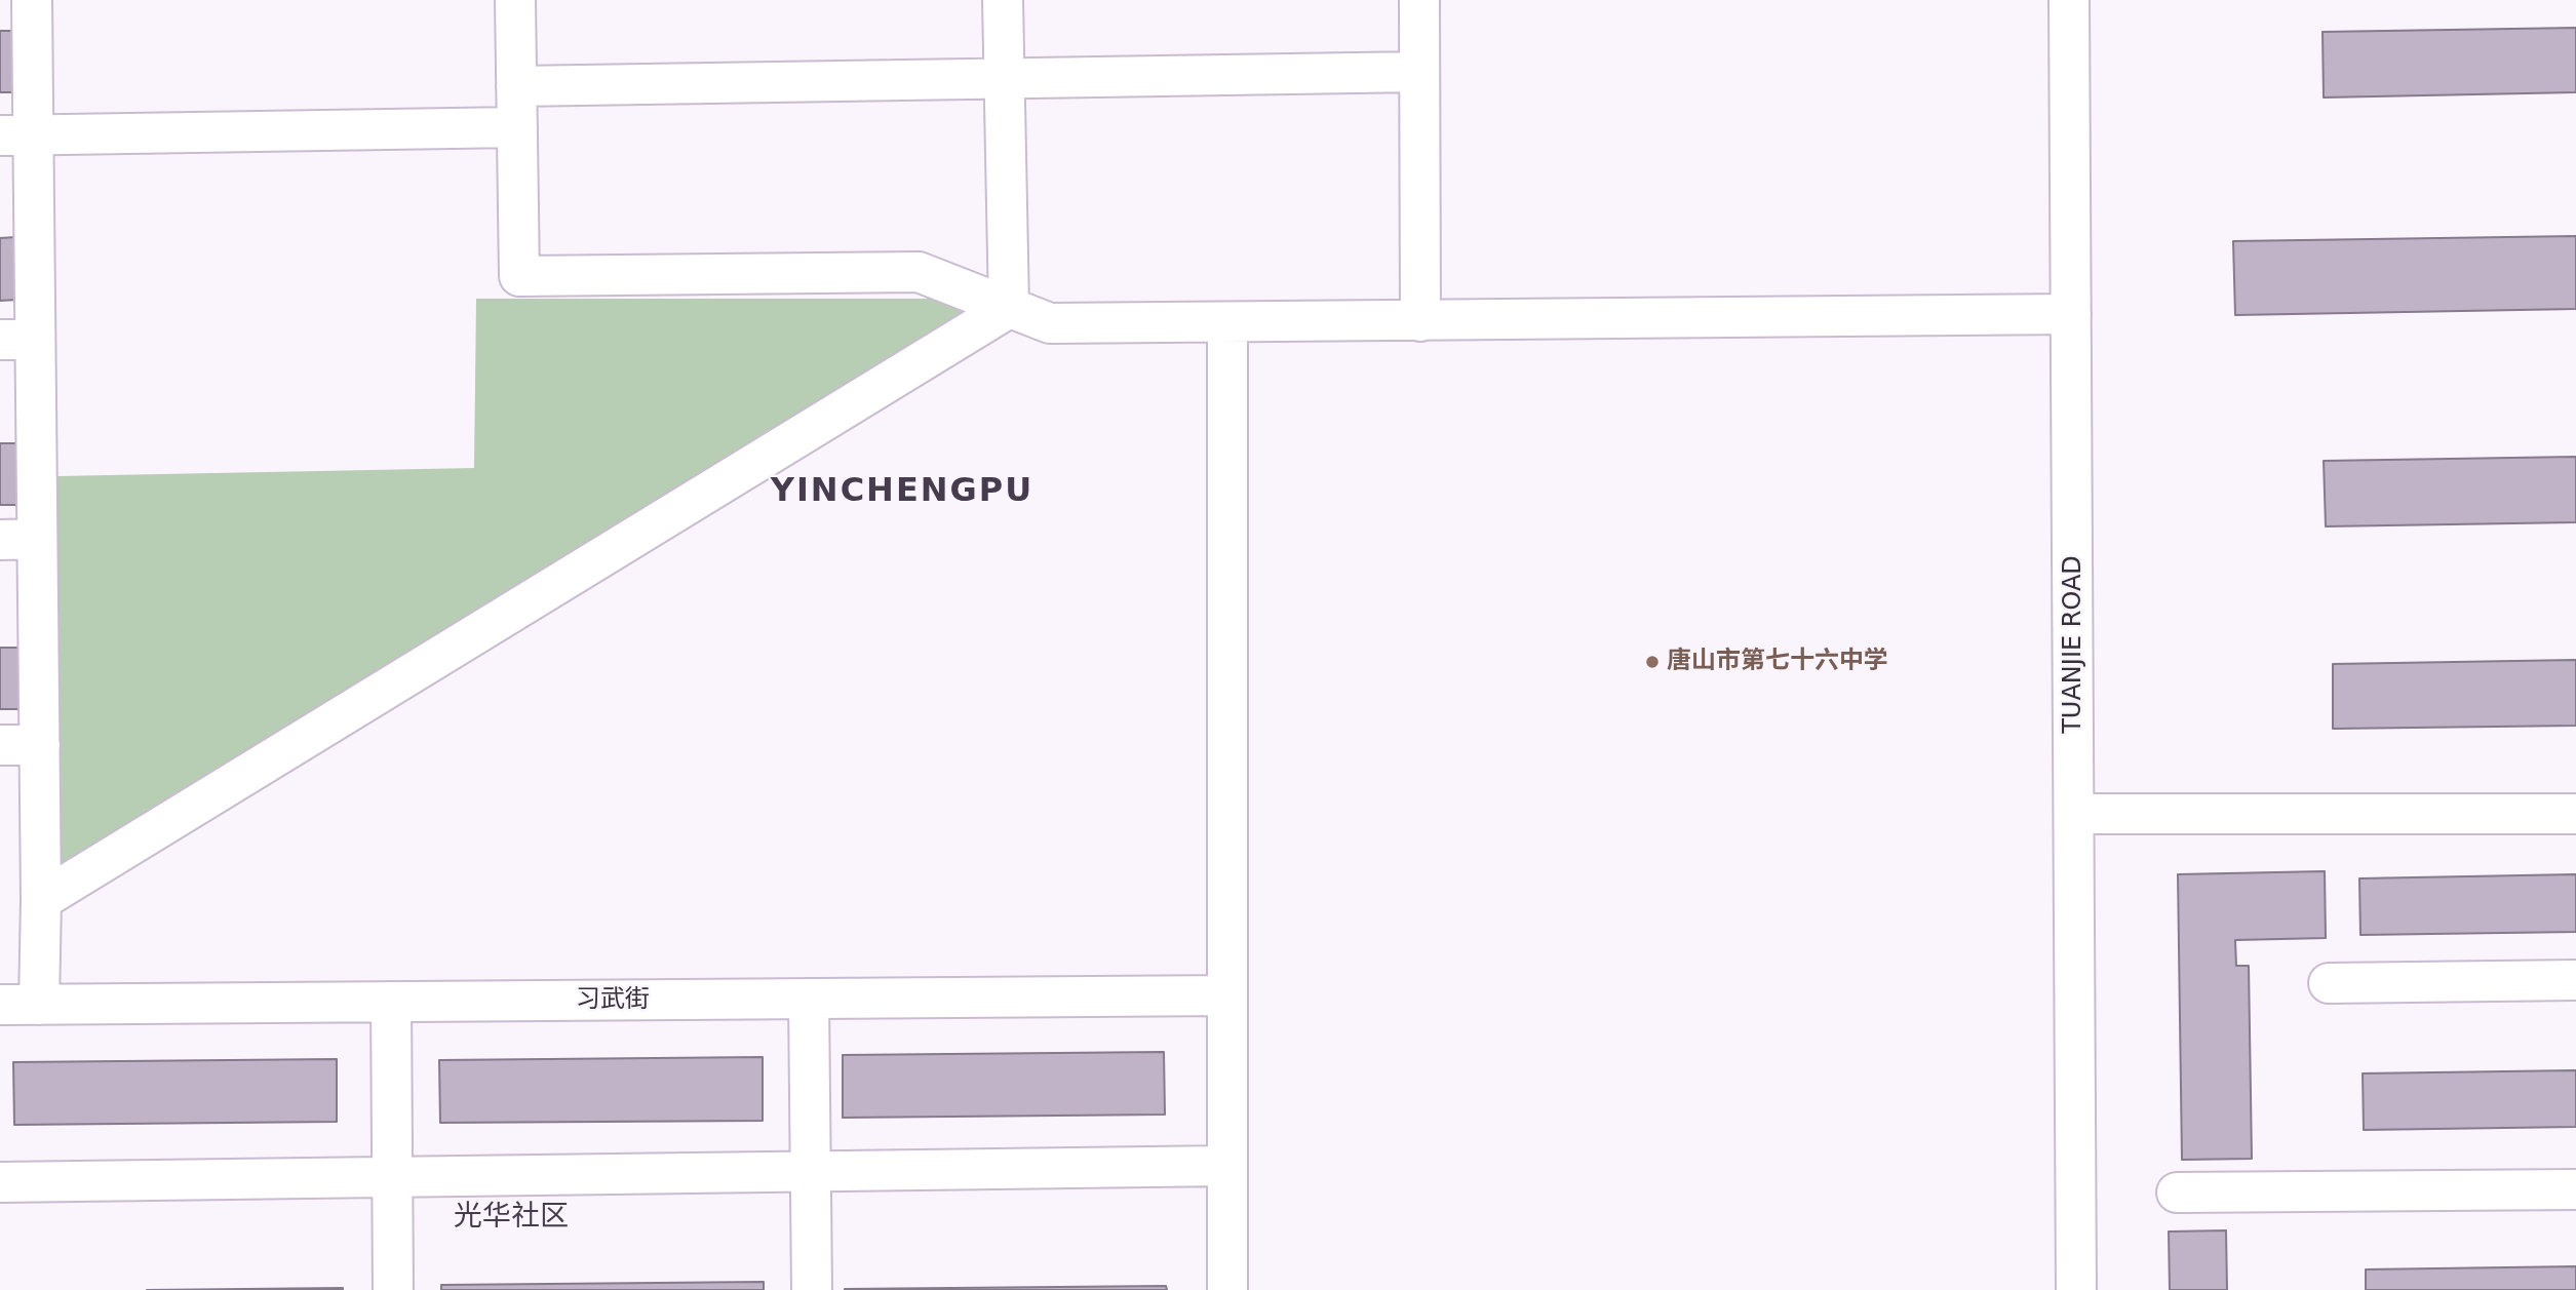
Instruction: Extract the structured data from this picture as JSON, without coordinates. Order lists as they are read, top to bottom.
{
  "streets": {
    "street": ["TUANJIE ROAD", "习武街"]
  },
  "districts": ["YINCHENGPU", "光华社区"],
  "places": ["唐山市第七十六中学"]
}
